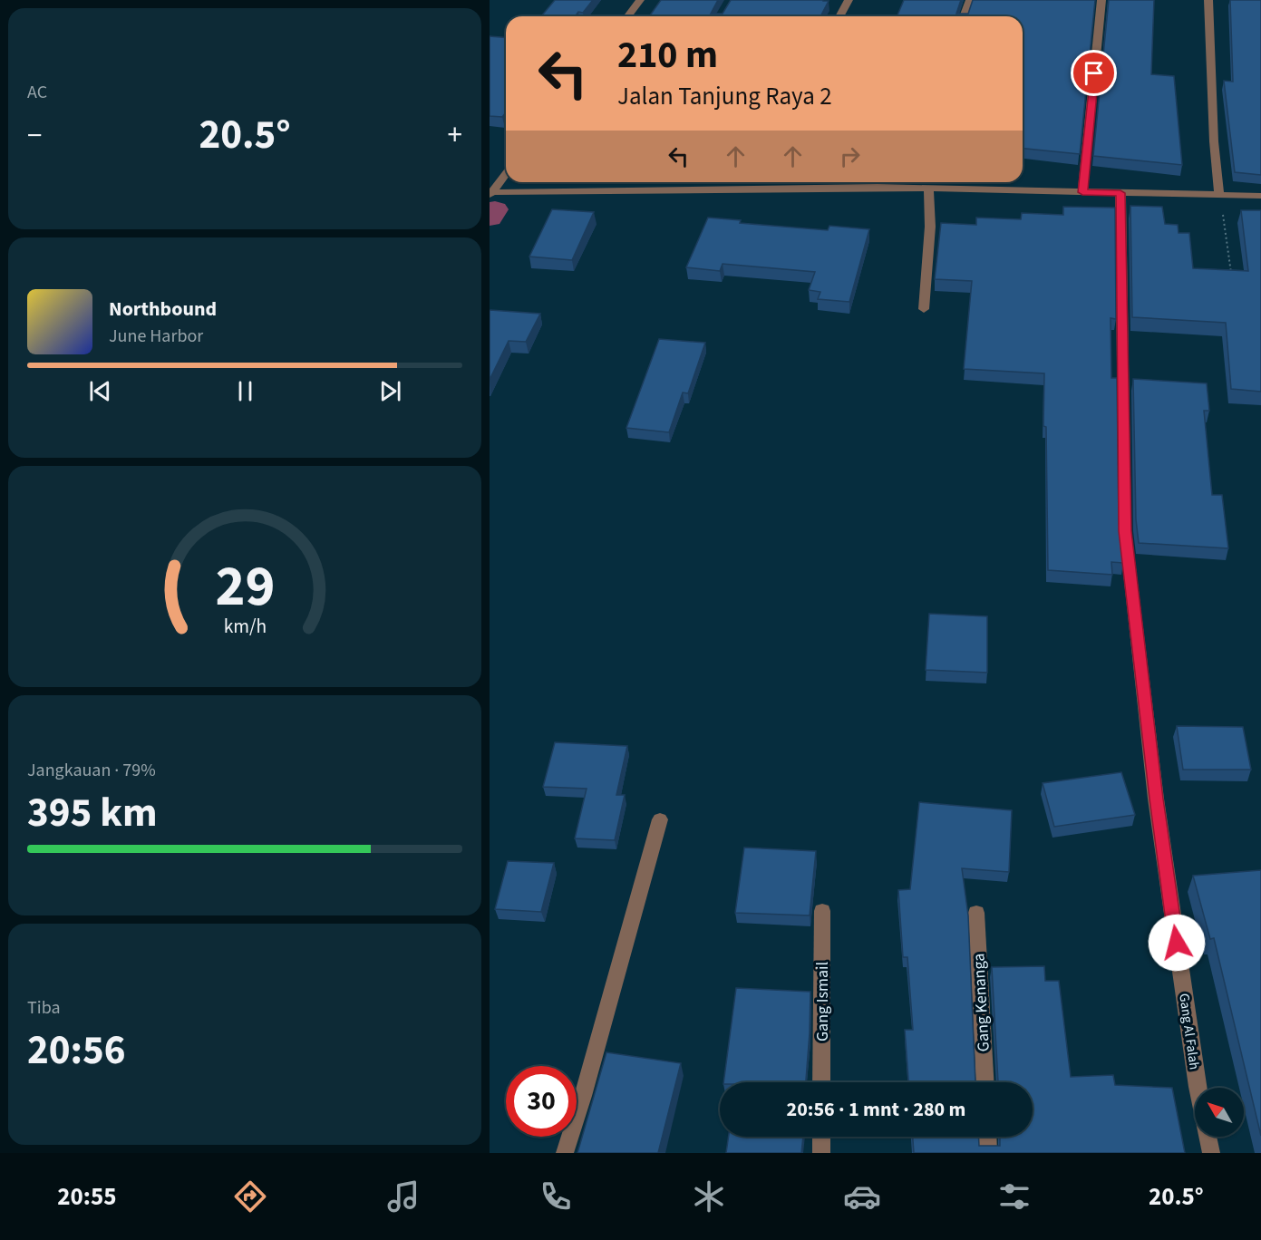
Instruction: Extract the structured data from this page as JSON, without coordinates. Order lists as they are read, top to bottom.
{
  "streets": {
    "street": ["Gang Ismail", "Gang Kenanga", "Gang Al Falah"]
  },
  "north": "top left",
  "page": {
    "tile": [
      "AC",
      ["Jangkauan · 79%", "395 km"],
      ["Tiba", "20:56"]
    ],
    "turn": ["210 m", "Jalan Tanjung Raya 2"],
    "heat": ["−", "20.5°", "+"],
    "song": ["Northbound", "June Harbor"],
    "limit": "30",
    "trip": "20:56 · 1 mnt · 280 m",
    "tabs": ["20:55", "20.5°"],
    "gauge": ["29", "km/h"]
  }
}
